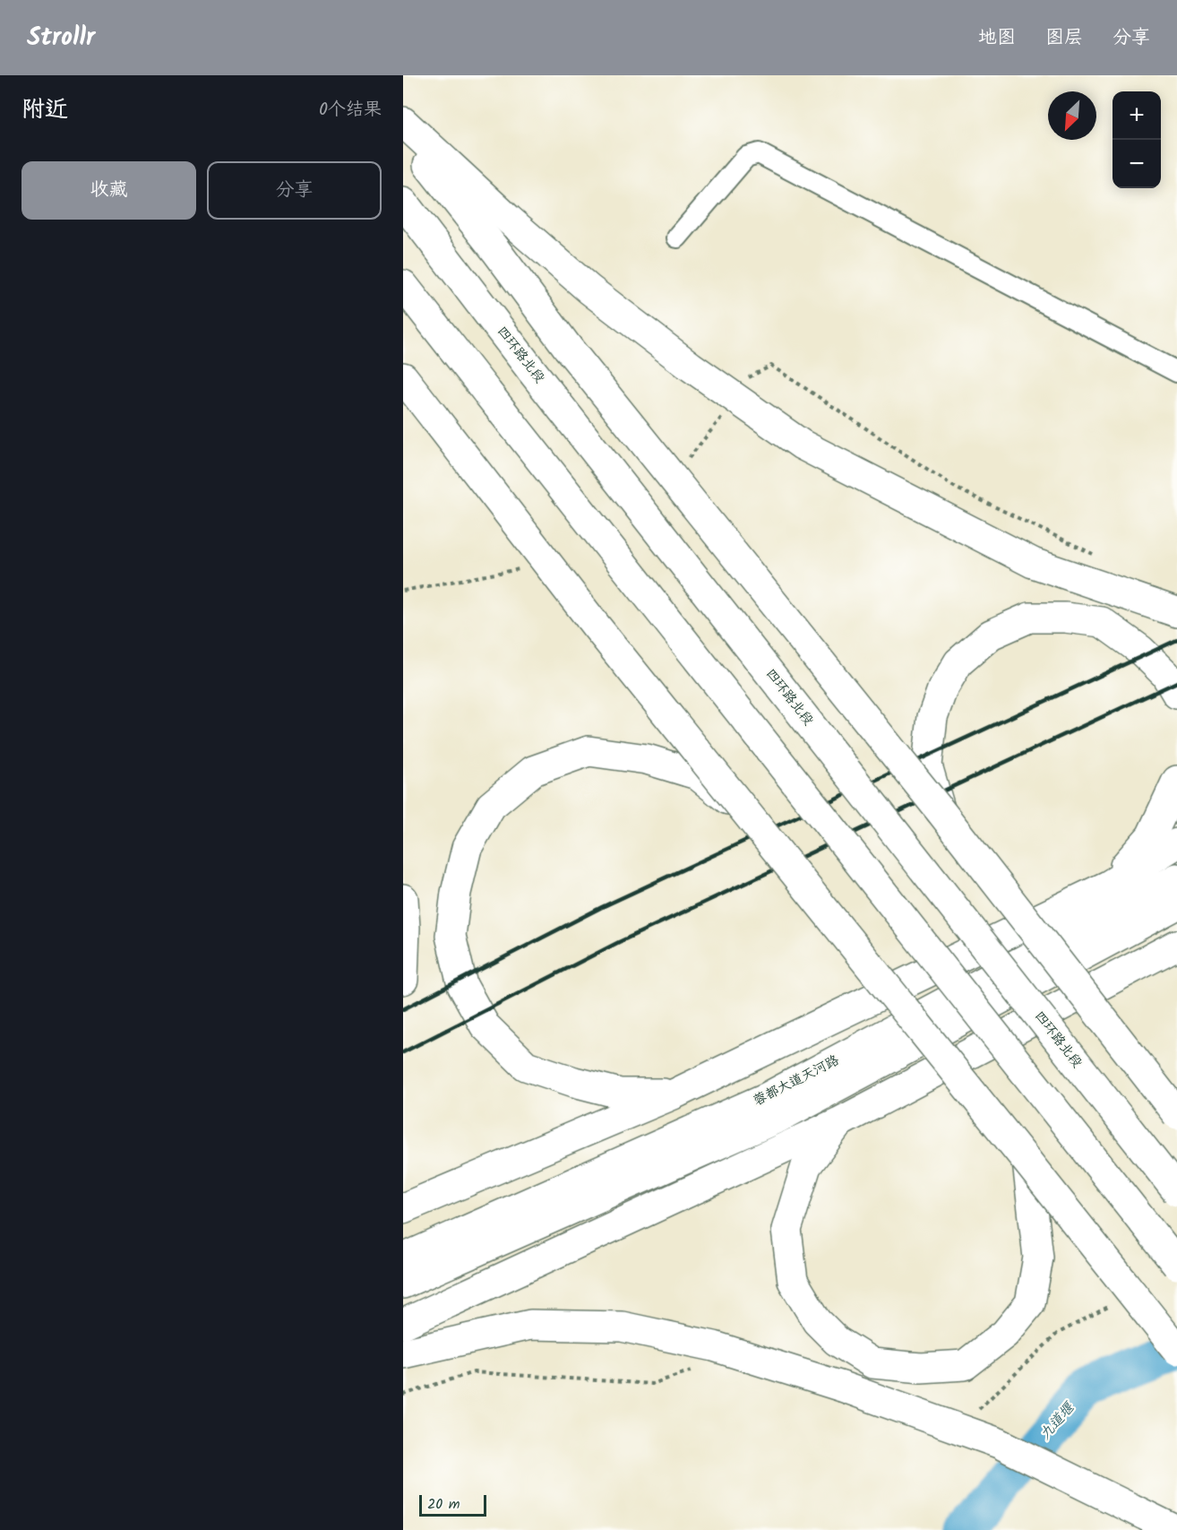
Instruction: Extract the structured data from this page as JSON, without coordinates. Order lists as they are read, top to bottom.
{
  "streets": {
    "main road": ["四环路北段", "蓉都大道天河路"]
  },
  "water": ["九道堰"],
  "scale_bar": "20 m",
  "north": "bottom left",
  "page": {
    "header": "Strollr",
    "nav": ["地图", "图层", "分享"],
    "heading": ["附近", "0个结果"],
    "map_buttons": ["+", "−"],
    "buttons": ["收藏", "分享"],
    "scale": "20 m"
  }
}
